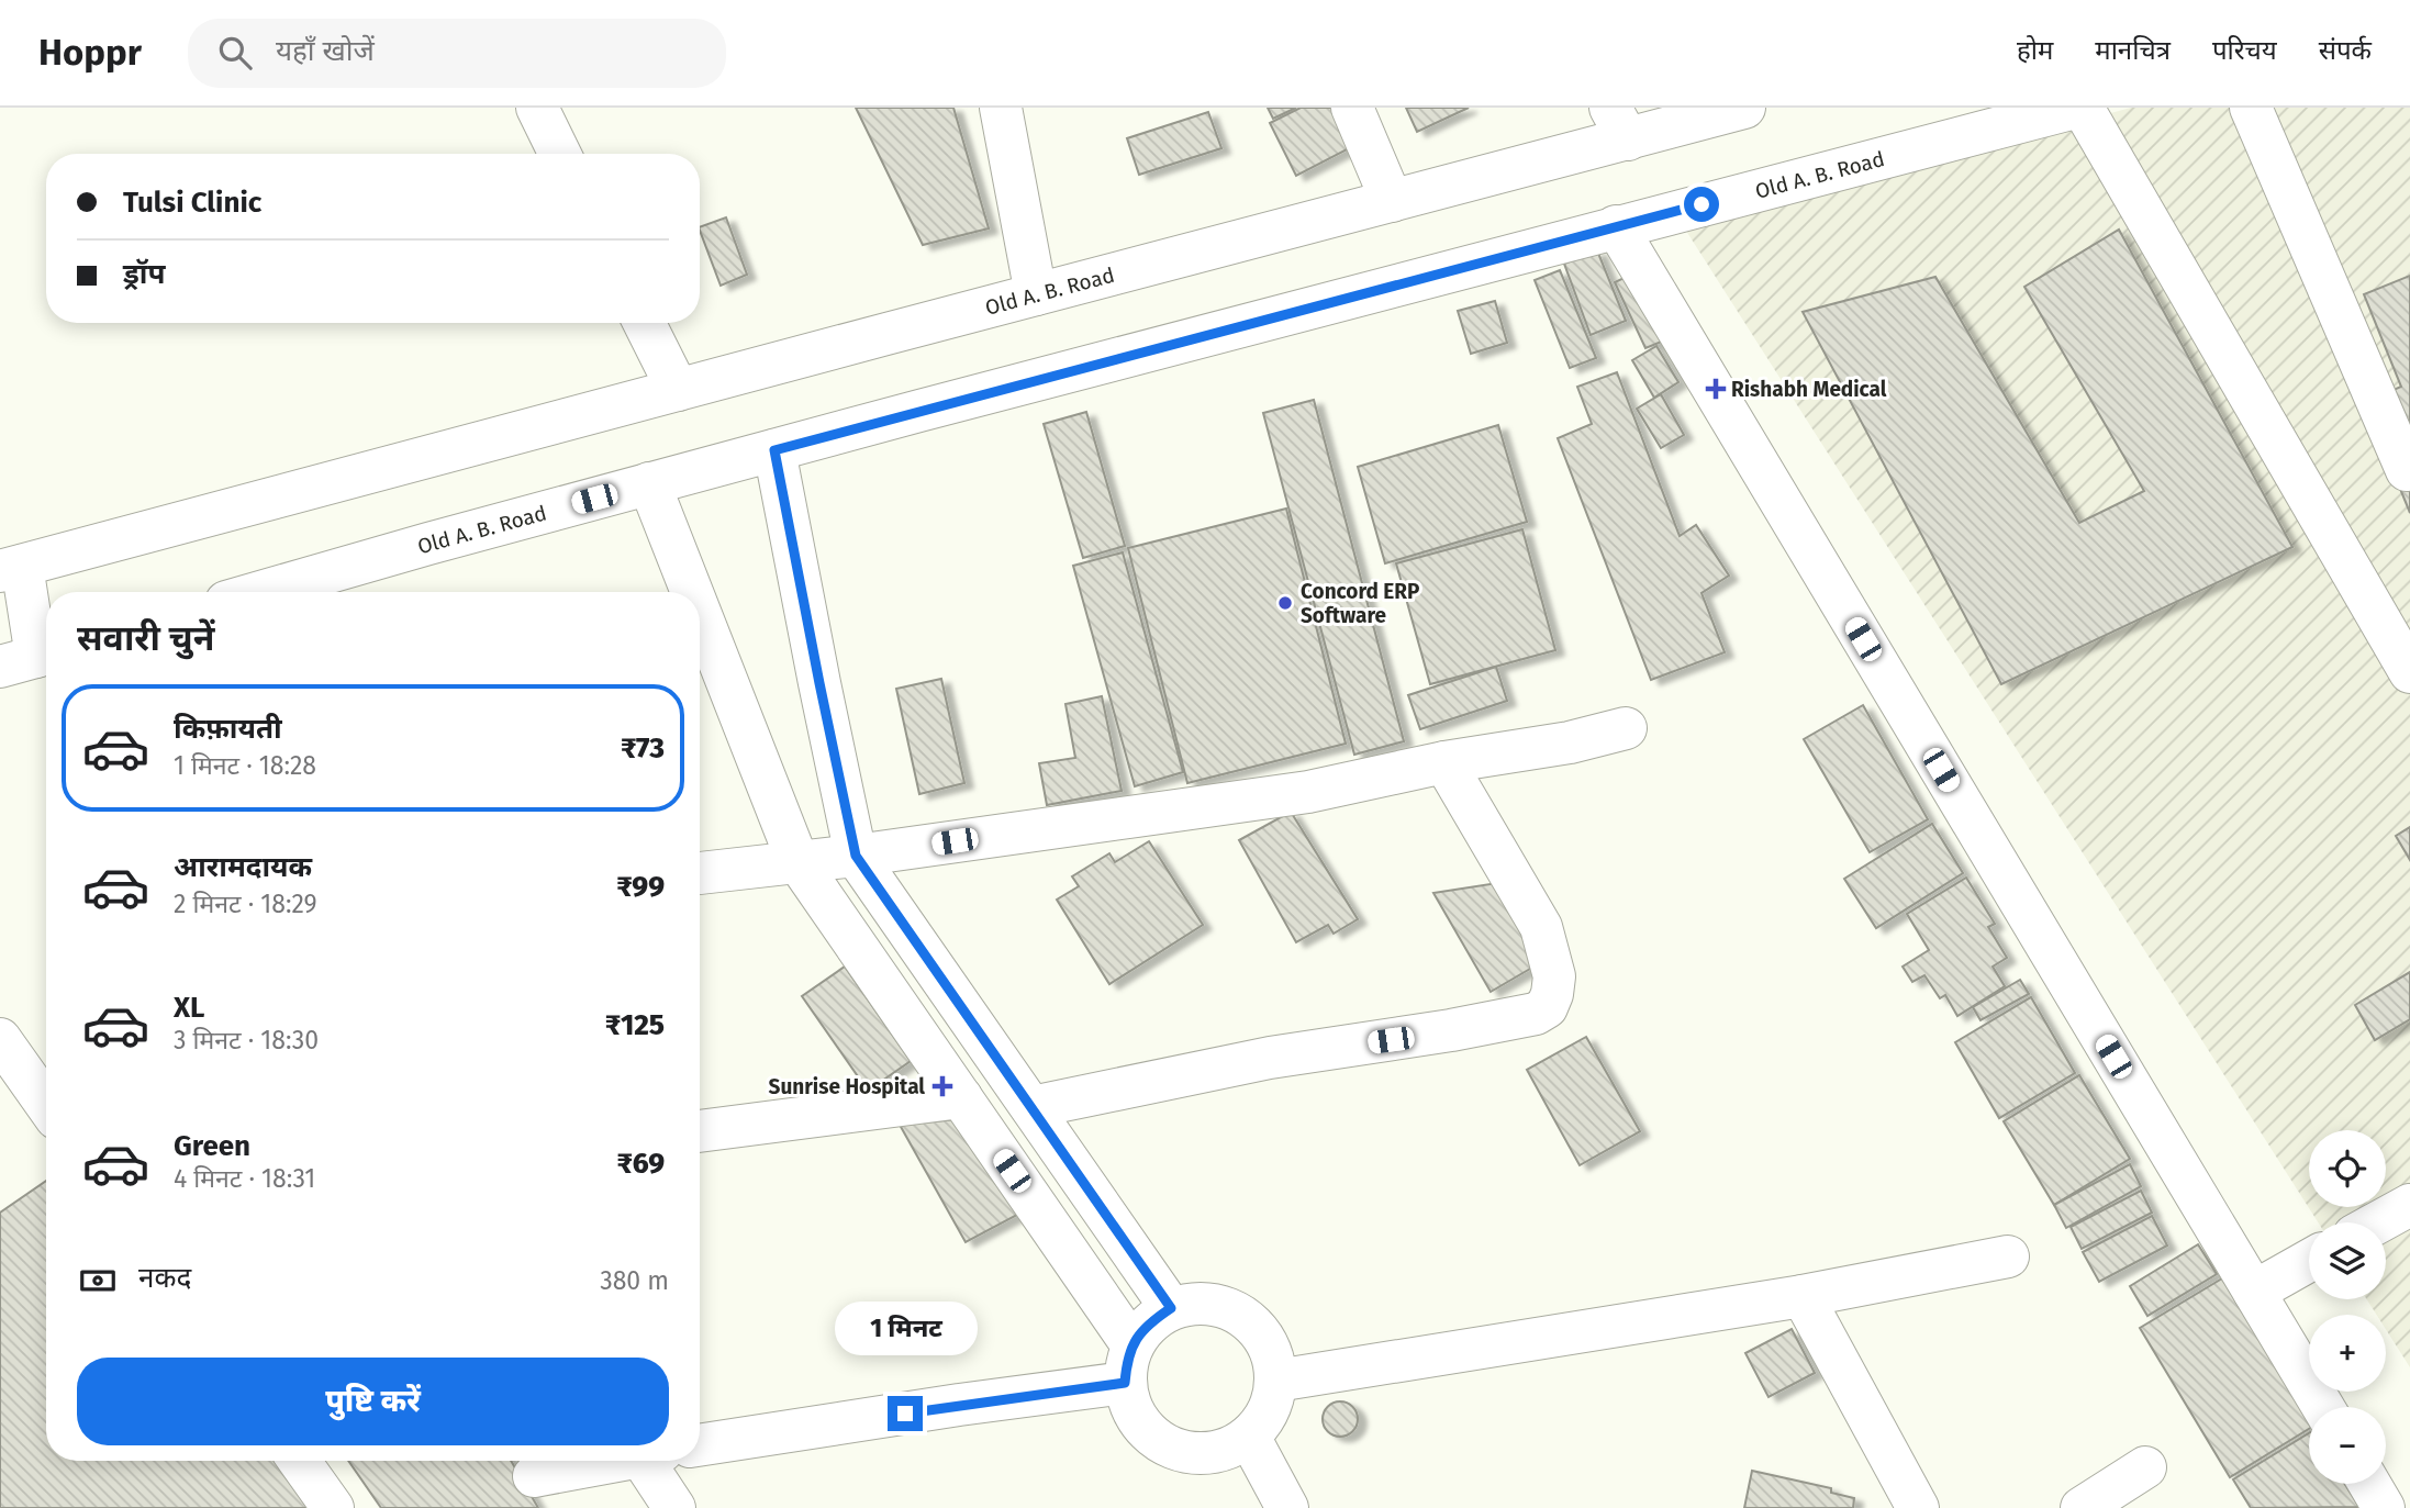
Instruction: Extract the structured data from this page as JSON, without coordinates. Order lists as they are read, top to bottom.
{
  "streets": {
    "street": ["Old A. B. Road"]
  },
  "places": {
    "health": ["Rishabh Medical", "Sunrise Hospital"],
    "other": ["Concord ERP Software"]
  },
  "page": {
    "header": "Hoppr",
    "search": "यहाँ खोजें",
    "nav": [
      "होम",
      "मानचित्र",
      "परिचय",
      "संपर्क"
    ],
    "banner": ["Tulsi Clinic", "ड्रॉप"],
    "heading": "सवारी चुनें",
    "list": [
      {
        "name": "किफ़ायती",
        "note": "1 मिनट · 18:28",
        "value": "₹73"
      },
      {
        "name": "आरामदायक",
        "note": "2 मिनट · 18:29",
        "value": "₹99"
      },
      {
        "name": "XL",
        "note": "3 मिनट · 18:30",
        "value": "₹125"
      },
      {
        "name": "Green",
        "note": "4 मिनट · 18:31",
        "value": "₹69"
      }
    ],
    "map_buttons": ["+", "−"],
    "pay": ["नकद", "380 m"],
    "bubble": "1 मिनट",
    "buttons": "पुष्टि करें"
  }
}
